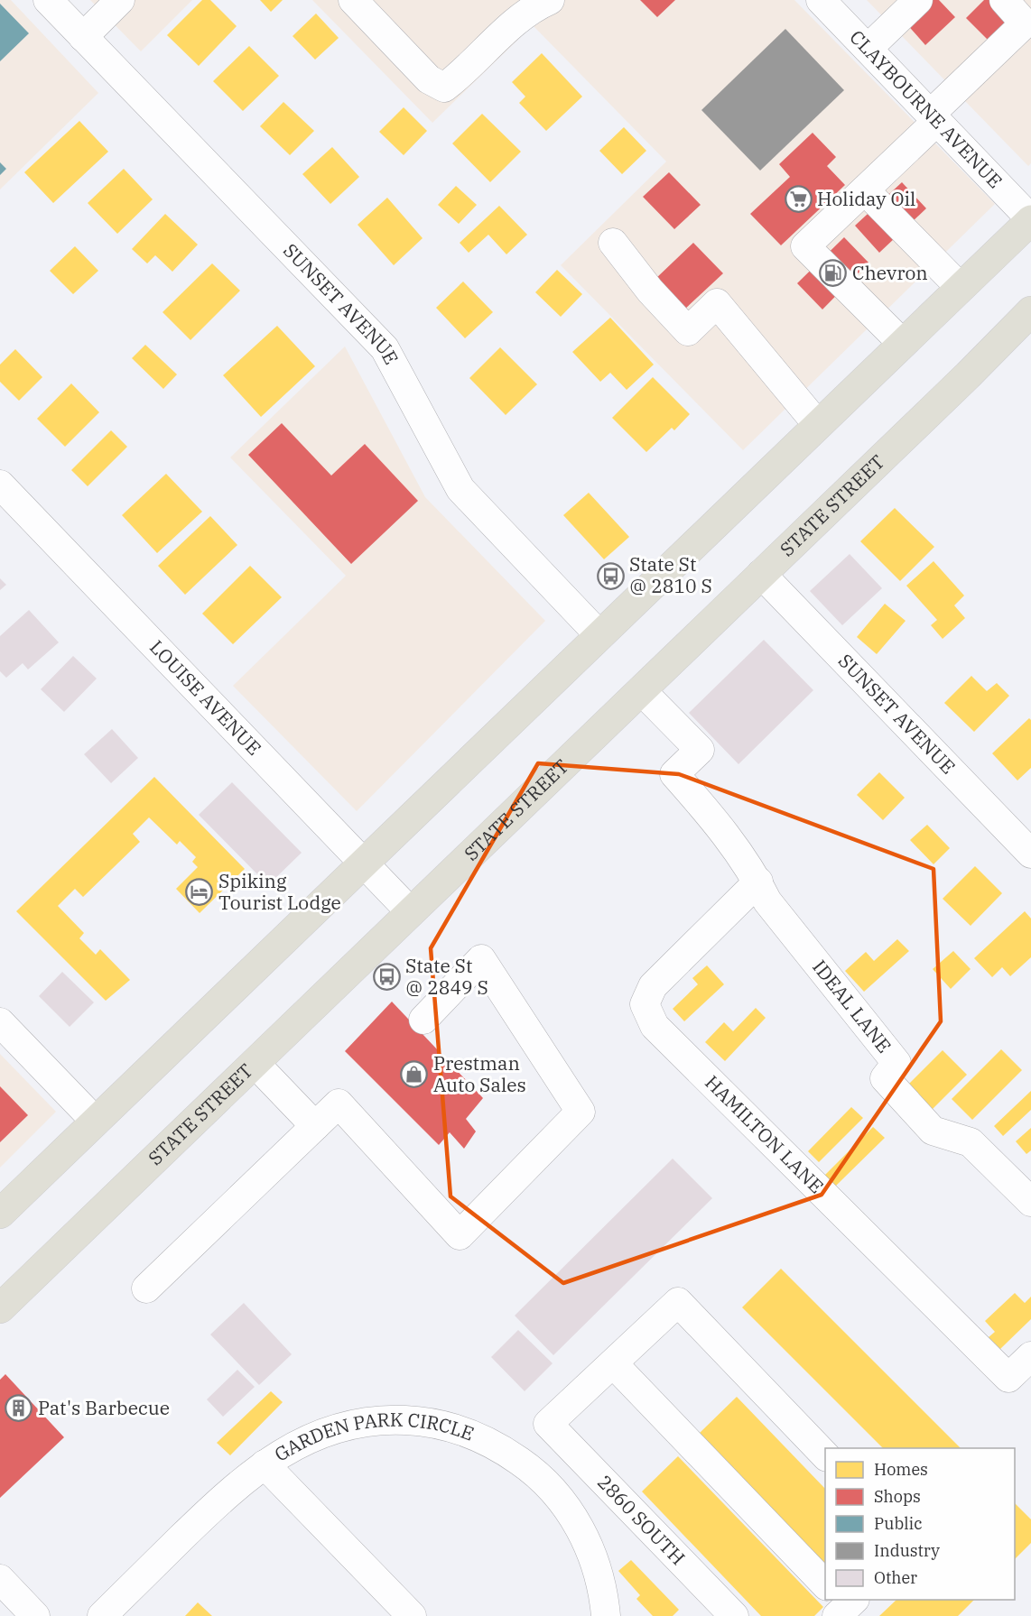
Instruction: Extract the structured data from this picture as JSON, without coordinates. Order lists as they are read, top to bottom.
{
  "streets": {
    "main road": ["STATE STREET"],
    "street": [
      "CLAYBOURNE AVENUE",
      "SUNSET AVENUE",
      "LOUISE AVENUE",
      "IDEAL LANE",
      "HAMILTON LANE",
      "GARDEN PARK CIRCLE",
      "2860 SOUTH"
    ]
  },
  "crossings": [
    ["SUNSET AVENUE", "STATE STREET"],
    ["STATE STREET", "LOUISE AVENUE"],
    ["IDEAL LANE", "HAMILTON LANE"]
  ],
  "places": {
    "supermarket": ["Holiday Oil"],
    "fuel station": ["Chevron"],
    "bus stop": ["State St @ 2810 S", "State St @ 2849 S"],
    "hotel": ["Spiking Tourist Lodge"],
    "shop": ["Prestman Auto Sales"],
    "building": ["Pat's Barbecue"]
  },
  "legend": [
    "Homes",
    "Shops",
    "Public",
    "Industry",
    "Other"
  ]
}
